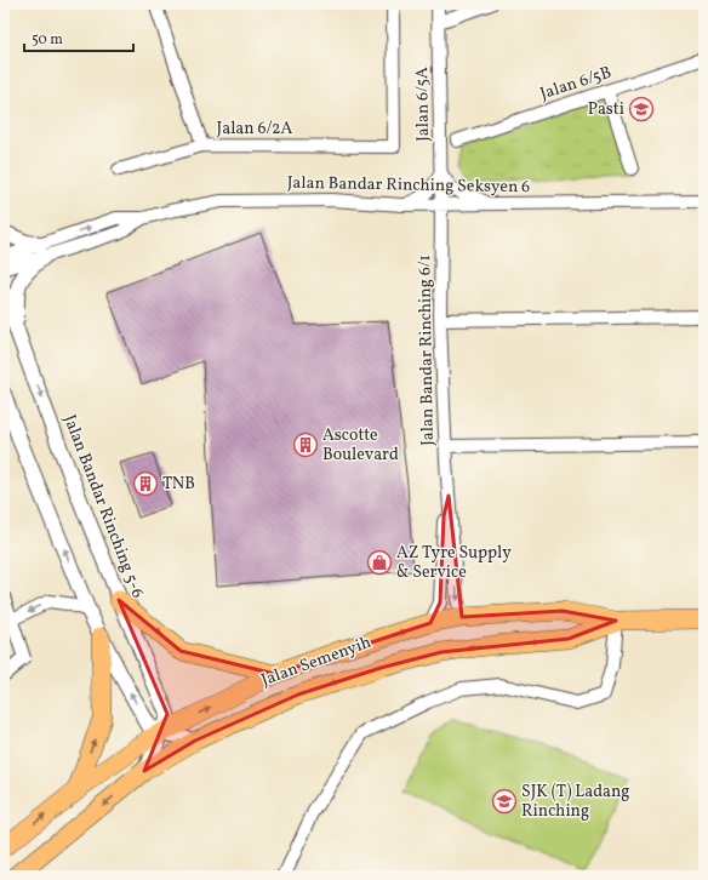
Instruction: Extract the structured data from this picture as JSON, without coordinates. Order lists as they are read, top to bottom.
{
  "streets": {
    "main road": ["Jalan Semenyih"],
    "street": [
      "Jalan 6/5B",
      "Jalan 6/5A",
      "Jalan 6/2A",
      "Jalan Bandar Rinching Seksyen 6",
      "Jalan Bandar Rinching 6/1",
      "Jalan Bandar Rinching 5-6"
    ]
  },
  "crossings": [
    ["Jalan 6/5A", "Jalan Bandar Rinching Seksyen 6"],
    ["Jalan 6/5A", "Jalan Bandar Rinching 6/1"],
    ["Jalan Bandar Rinching Seksyen 6", "Jalan Bandar Rinching 6/1"],
    ["Jalan Bandar Rinching 6/1", "Jalan Semenyih"],
    ["Jalan Bandar Rinching 5-6", "Jalan Semenyih"]
  ],
  "places": {
    "school or university": ["Pasti", "SJK (T) Ladang Rinching"],
    "building": ["Ascotte Boulevard", "TNB"],
    "shop": ["AZ Tyre Supply & Service"]
  },
  "scale_bar": "50 m"
}
